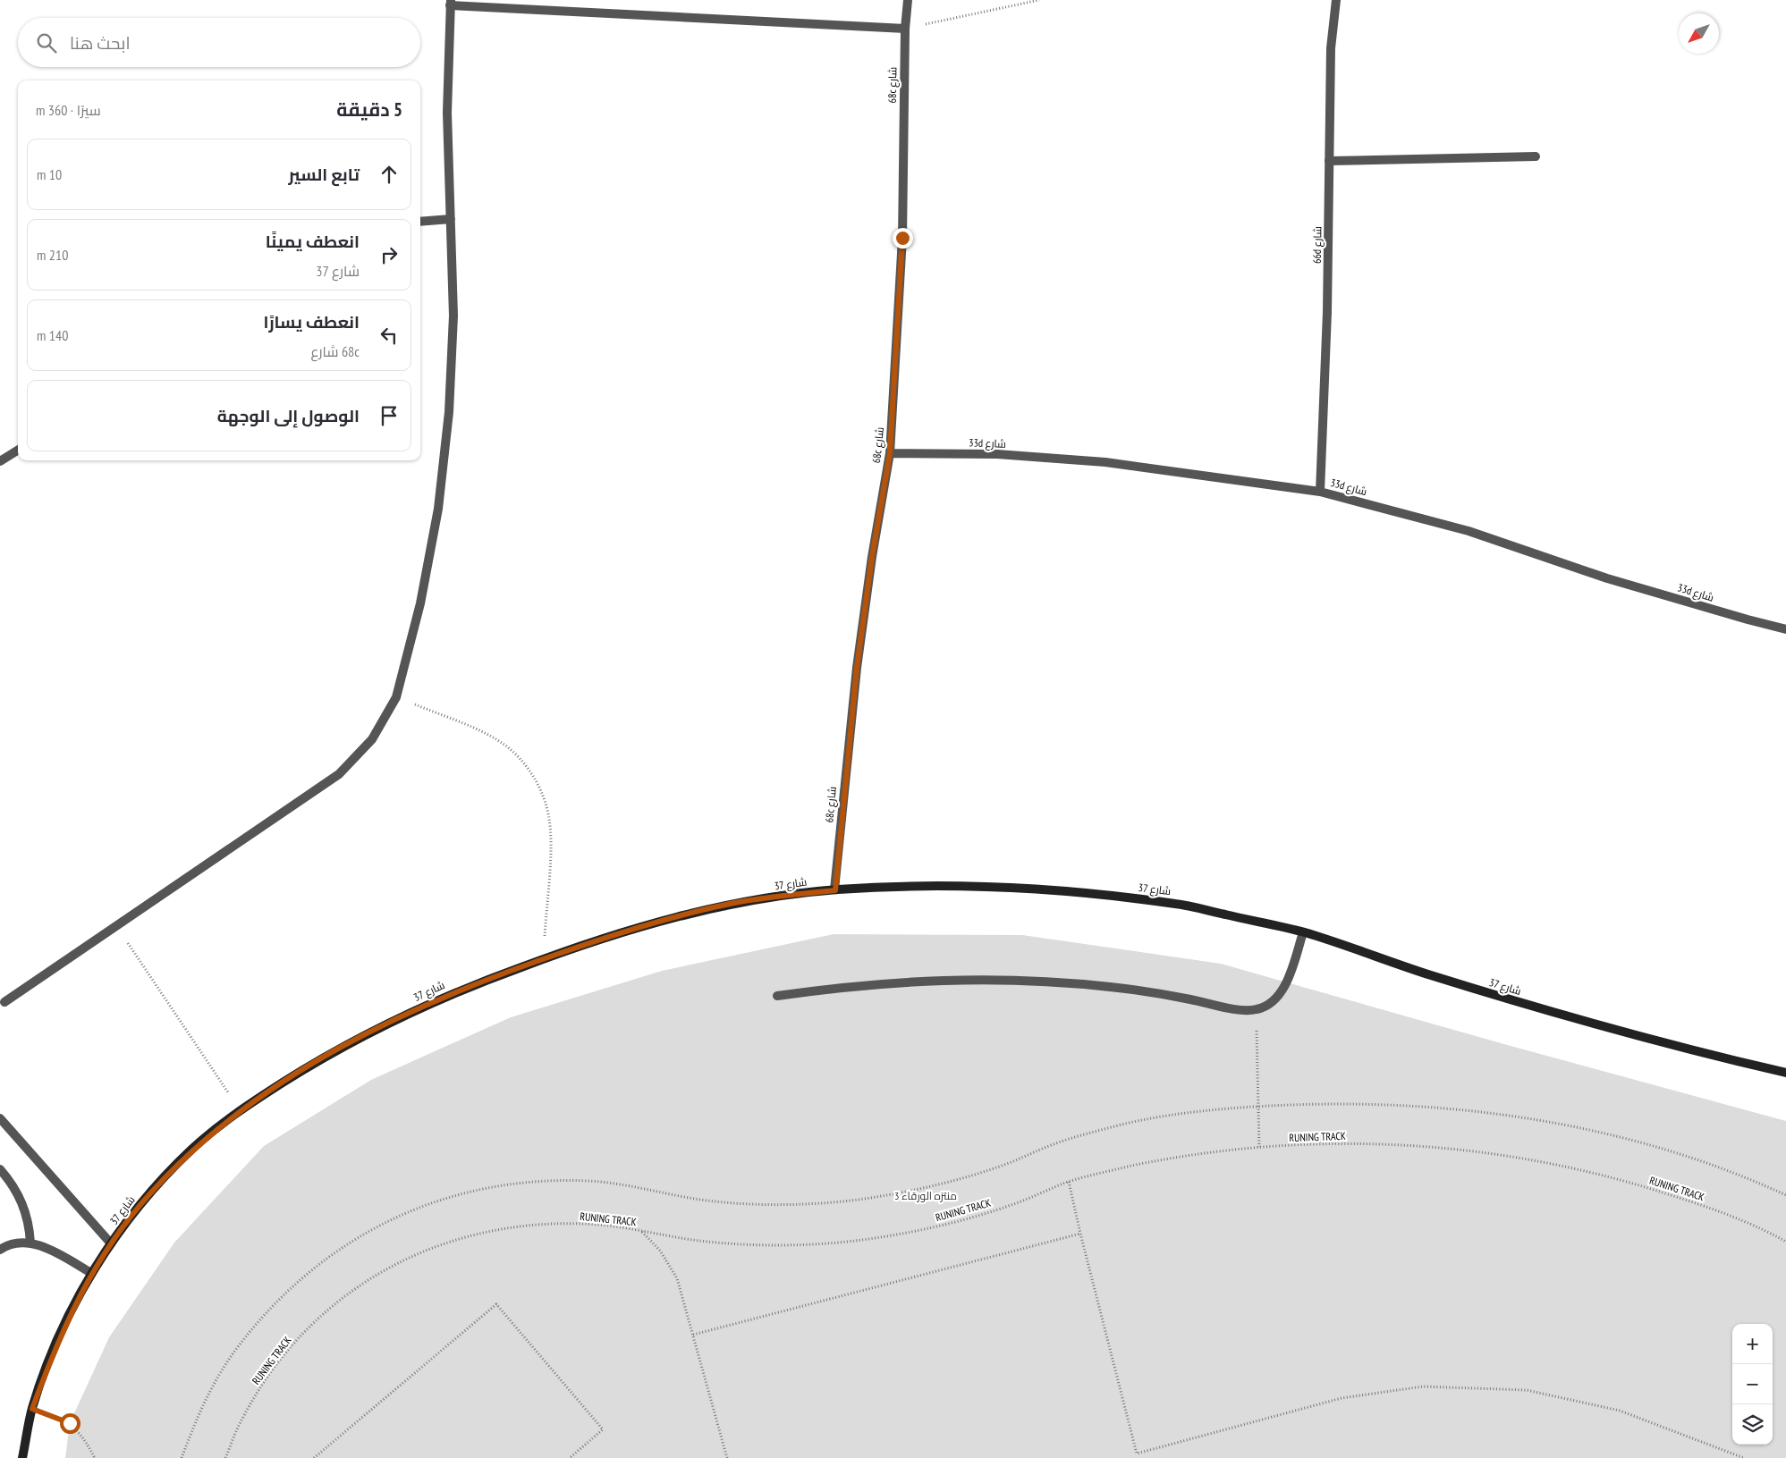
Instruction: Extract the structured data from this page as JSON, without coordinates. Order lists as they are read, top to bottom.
{
  "streets": {
    "street": [
      "68c شارع",
      "66d شارع",
      "33d شارع",
      "شارع 37"
    ],
    "path": ["RUNING TRACK"]
  },
  "crossings": [
    ["68c شارع", "33d شارع"],
    ["68c شارع", "شارع 37"],
    ["66d شارع", "33d شارع"]
  ],
  "parks": ["منتزه الورقاء 3"],
  "north": "bottom left",
  "page": {
    "search": "ابحث هنا",
    "heading": ["5 دقيقة", "سيرًا · 360 m"],
    "list": [
      ["تابع السير", "10 m"],
      ["انعطف يمينًا", "شارع 37", "210 m"],
      ["انعطف يسارًا", "68c شارع", "140 m"],
      "الوصول إلى الوجهة"
    ],
    "map_buttons": ["+", "−"]
  }
}
